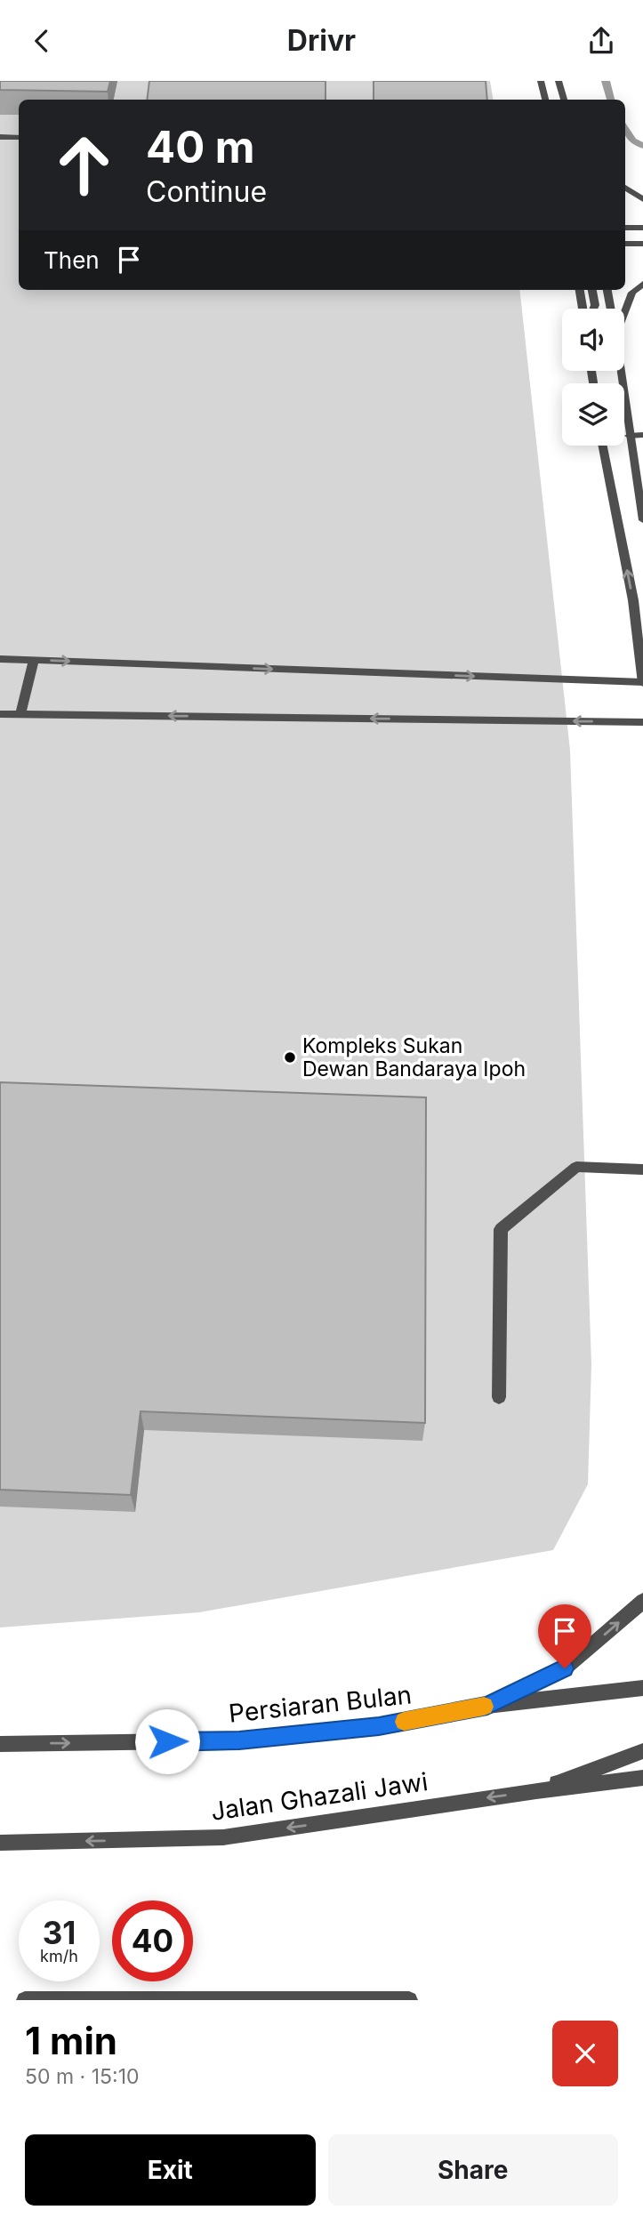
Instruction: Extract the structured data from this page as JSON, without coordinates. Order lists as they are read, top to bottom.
{
  "streets": {
    "street": ["Persiaran Bulan", "Jalan Ghazali Jawi"]
  },
  "one_way": ["Persiaran Bulan", "Jalan Ghazali Jawi"],
  "places": ["Kompleks Sukan Dewan Bandaraya Ipoh"],
  "page": {
    "header": "Drivr",
    "turn": ["40 m", "Continue"],
    "then": "Then",
    "speed": "31 km/h",
    "limit": "40",
    "heading": ["1 min", "50 m · 15:10"],
    "buttons": ["Exit", "Share"]
  }
}
